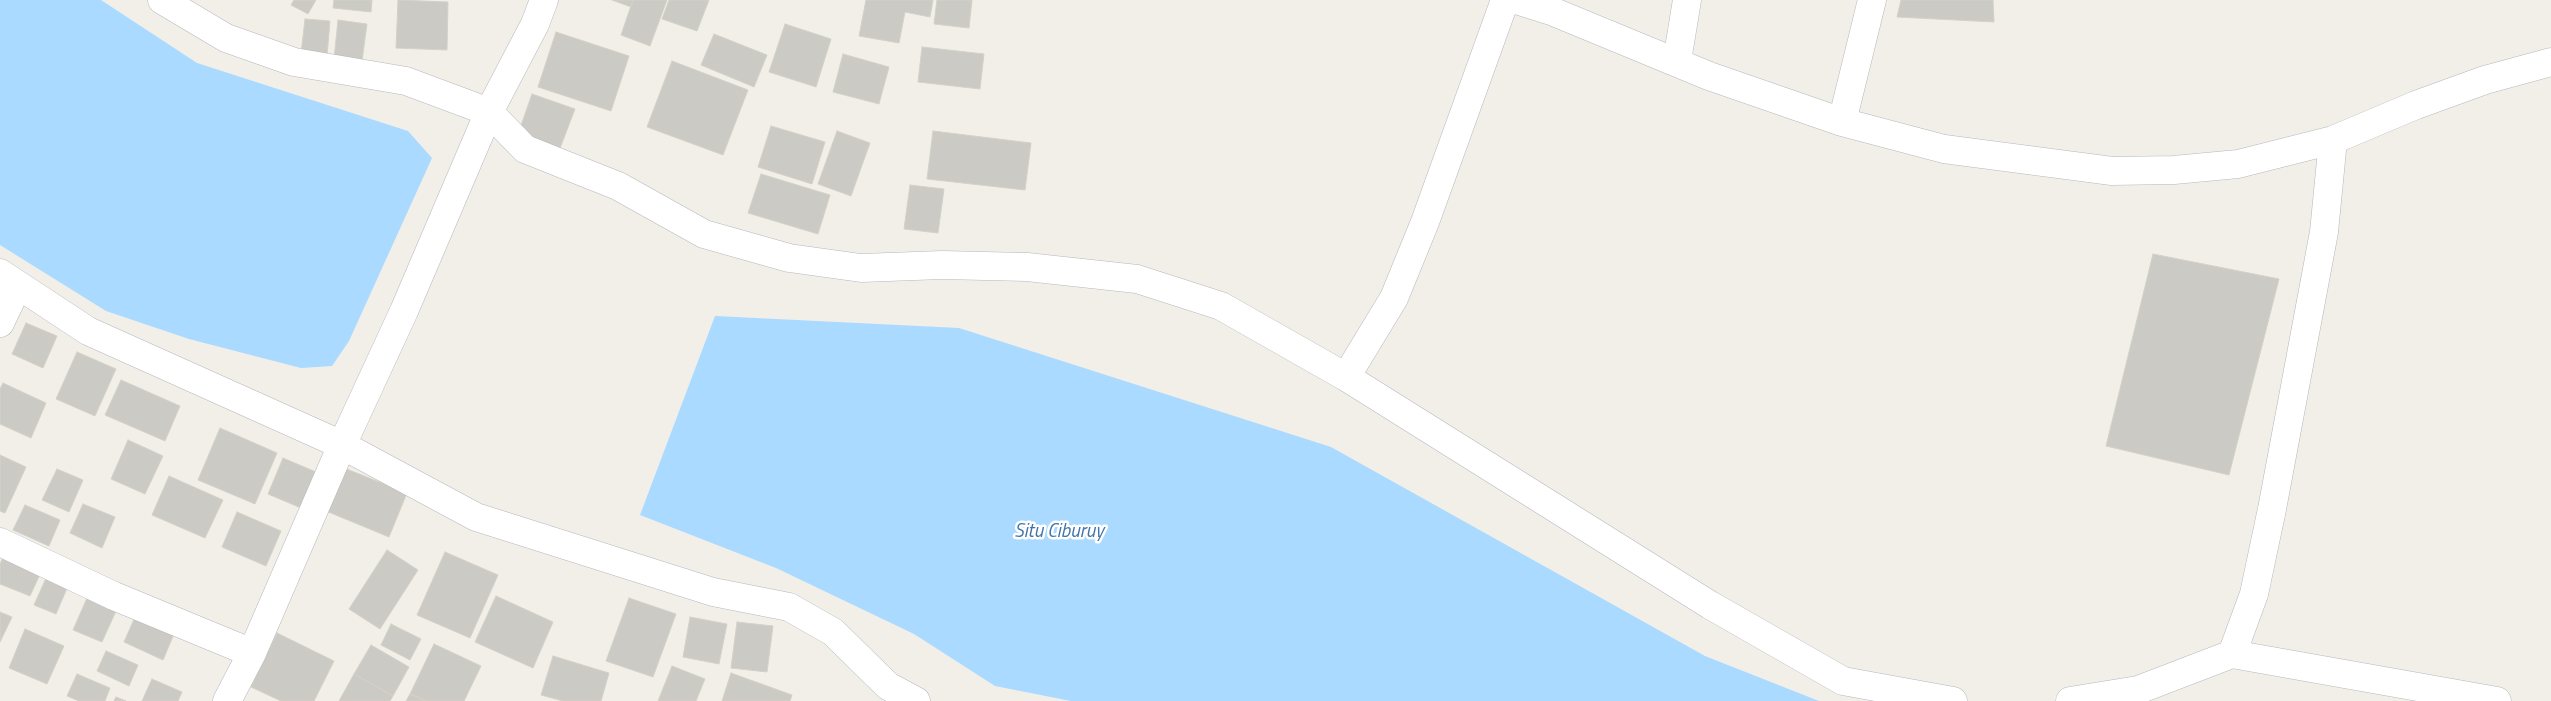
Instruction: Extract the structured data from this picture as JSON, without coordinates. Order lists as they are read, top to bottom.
{
  "water": ["Situ Ciburuy"]
}
